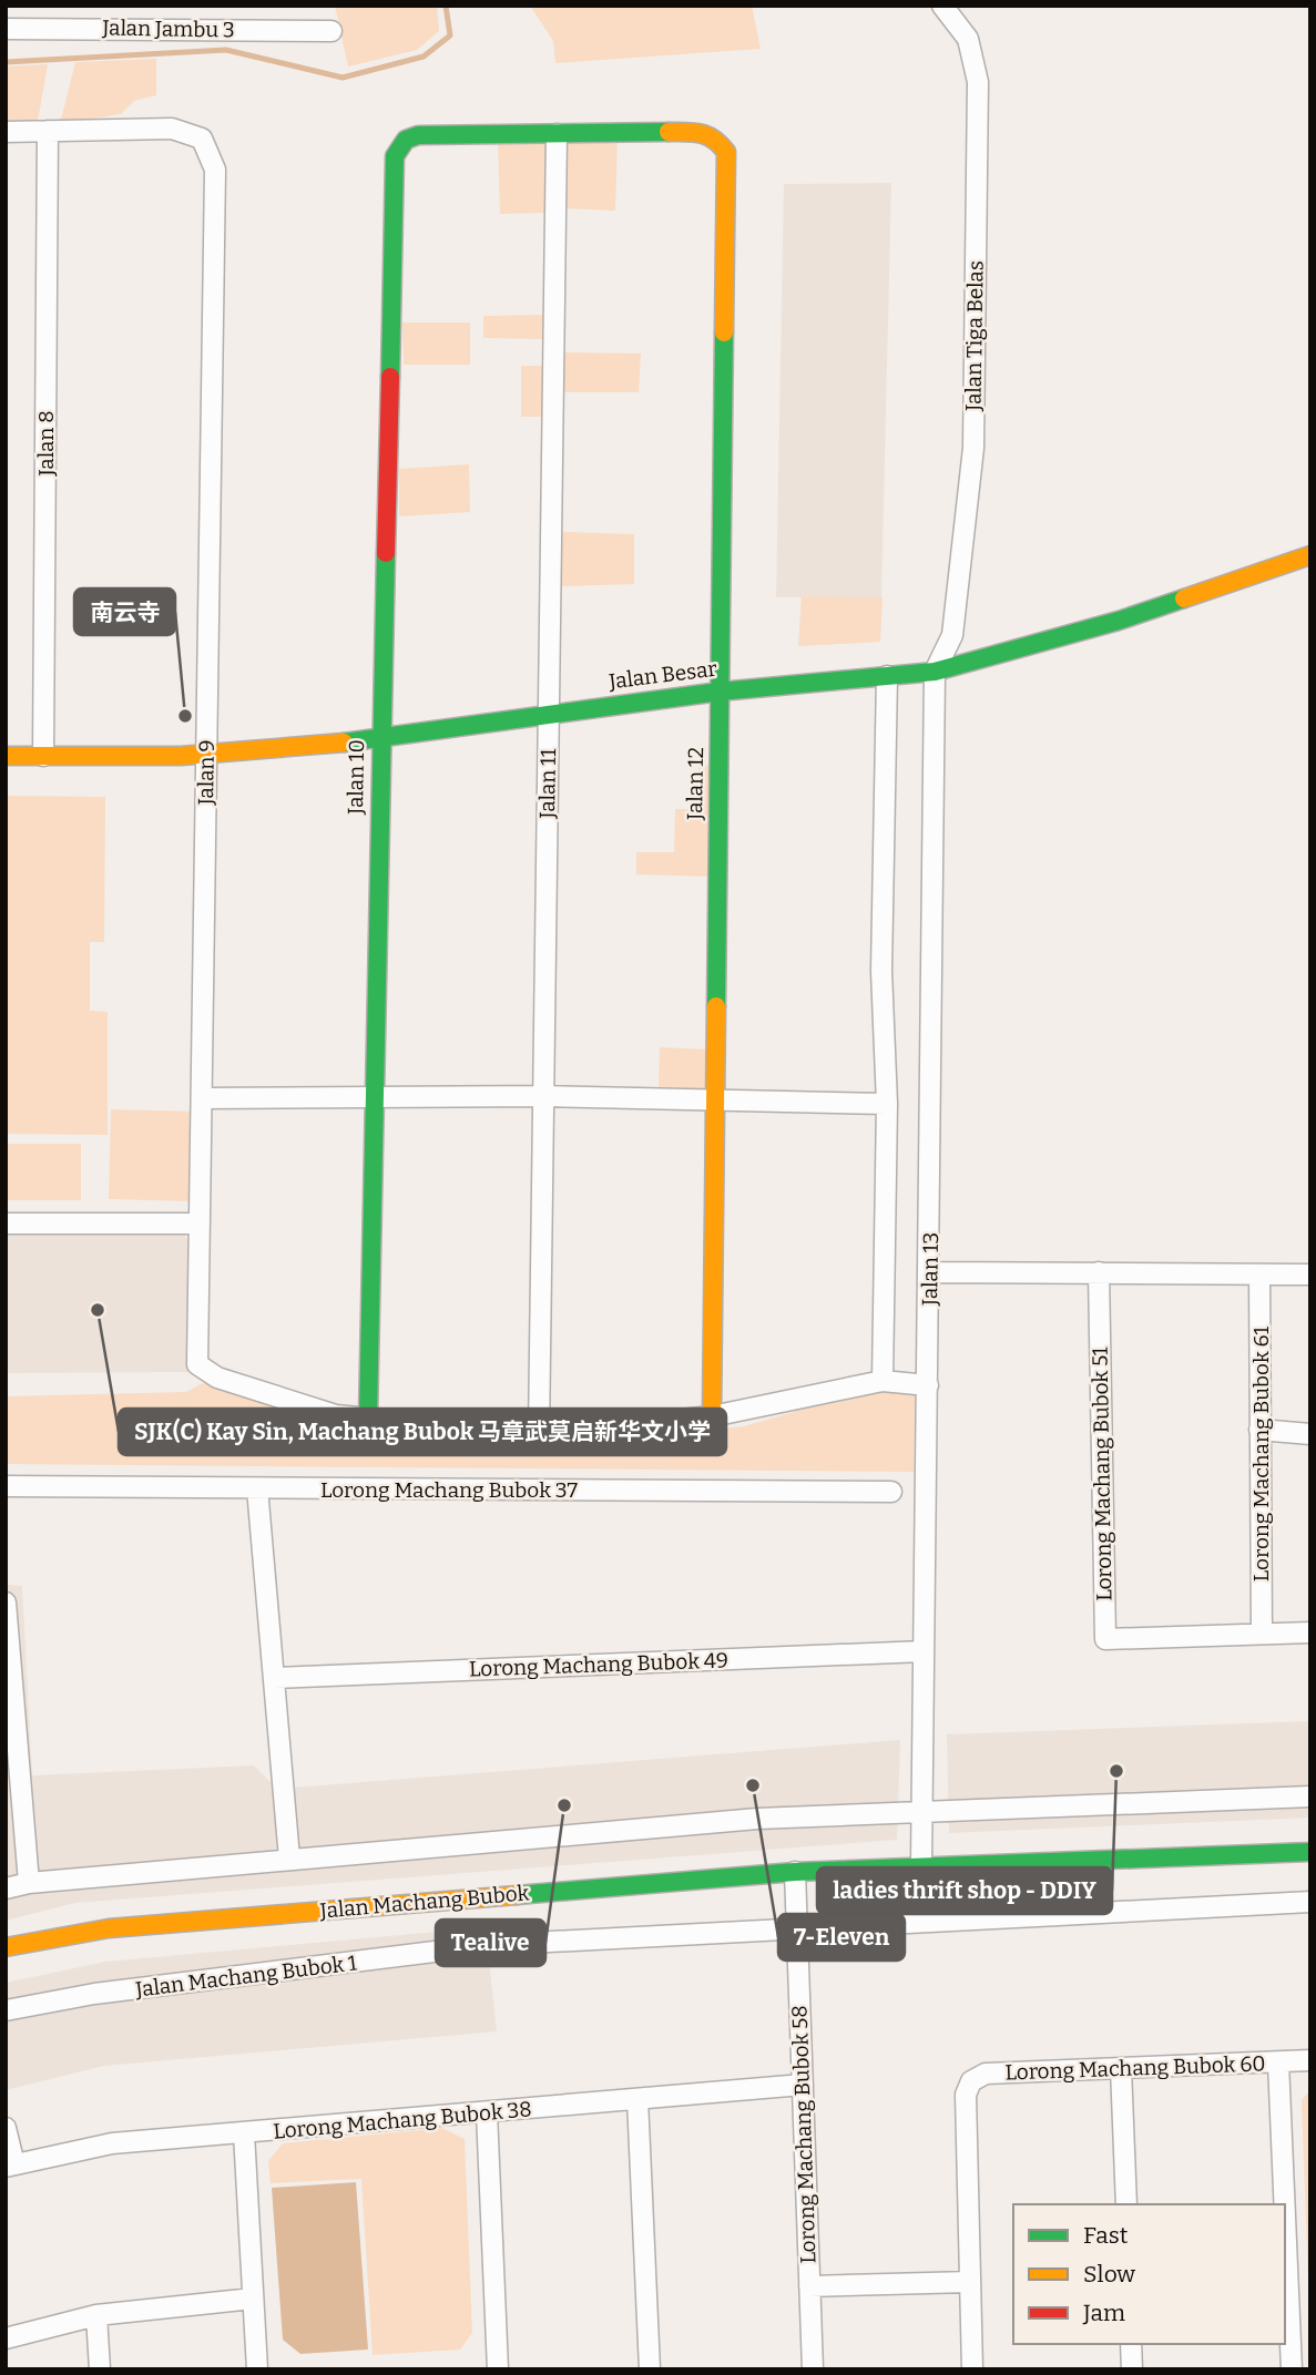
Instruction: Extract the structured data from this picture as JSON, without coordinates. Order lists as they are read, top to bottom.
{
  "streets": {
    "street": [
      "Jalan Jambu 3",
      "Jalan Tiga Belas",
      "Jalan 8",
      "Jalan Besar",
      "Jalan 9",
      "Jalan 10",
      "Jalan 11",
      "Jalan 12",
      "Jalan 13",
      "Lorong Machang Bubok 61",
      "Lorong Machang Bubok 51",
      "Lorong Machang Bubok 37",
      "Lorong Machang Bubok 49",
      "Jalan Machang Bubok",
      "Jalan Machang Bubok 1",
      "Lorong Machang Bubok 60",
      "Lorong Machang Bubok 38",
      "Lorong Machang Bubok 58"
    ]
  },
  "crossings": [
    ["Jalan Tiga Belas", "Jalan Besar"],
    ["Jalan Tiga Belas", "Jalan 13"],
    ["Jalan 8", "Jalan Besar"],
    ["Jalan 8", "Jalan 9"],
    ["Jalan Besar", "Jalan 9"],
    ["Jalan Besar", "Jalan 10"],
    ["Jalan Besar", "Jalan 11"],
    ["Jalan Besar", "Jalan 12"],
    ["Jalan Besar", "Jalan 13"],
    ["Jalan 9", "Jalan 10"],
    ["Jalan 10", "Jalan 11"],
    ["Jalan 10", "Jalan 12"],
    ["Jalan 11", "Jalan 12"],
    ["Jalan 13", "Lorong Machang Bubok 49"],
    ["Jalan 13", "Jalan Machang Bubok"],
    ["Lorong Machang Bubok 61", "Lorong Machang Bubok 51"],
    ["Jalan Machang Bubok", "Lorong Machang Bubok 58"],
    ["Jalan Machang Bubok 1", "Lorong Machang Bubok 58"],
    ["Lorong Machang Bubok 38", "Lorong Machang Bubok 58"]
  ],
  "places": [
    "南云寺",
    "SJK(C) Kay Sin, Machang Bubok 马章武莫启新华文小学",
    "ladies thrift shop - DDIY",
    "7-Eleven",
    "Tealive"
  ],
  "legend": ["Fast", "Slow", "Jam"]
}
